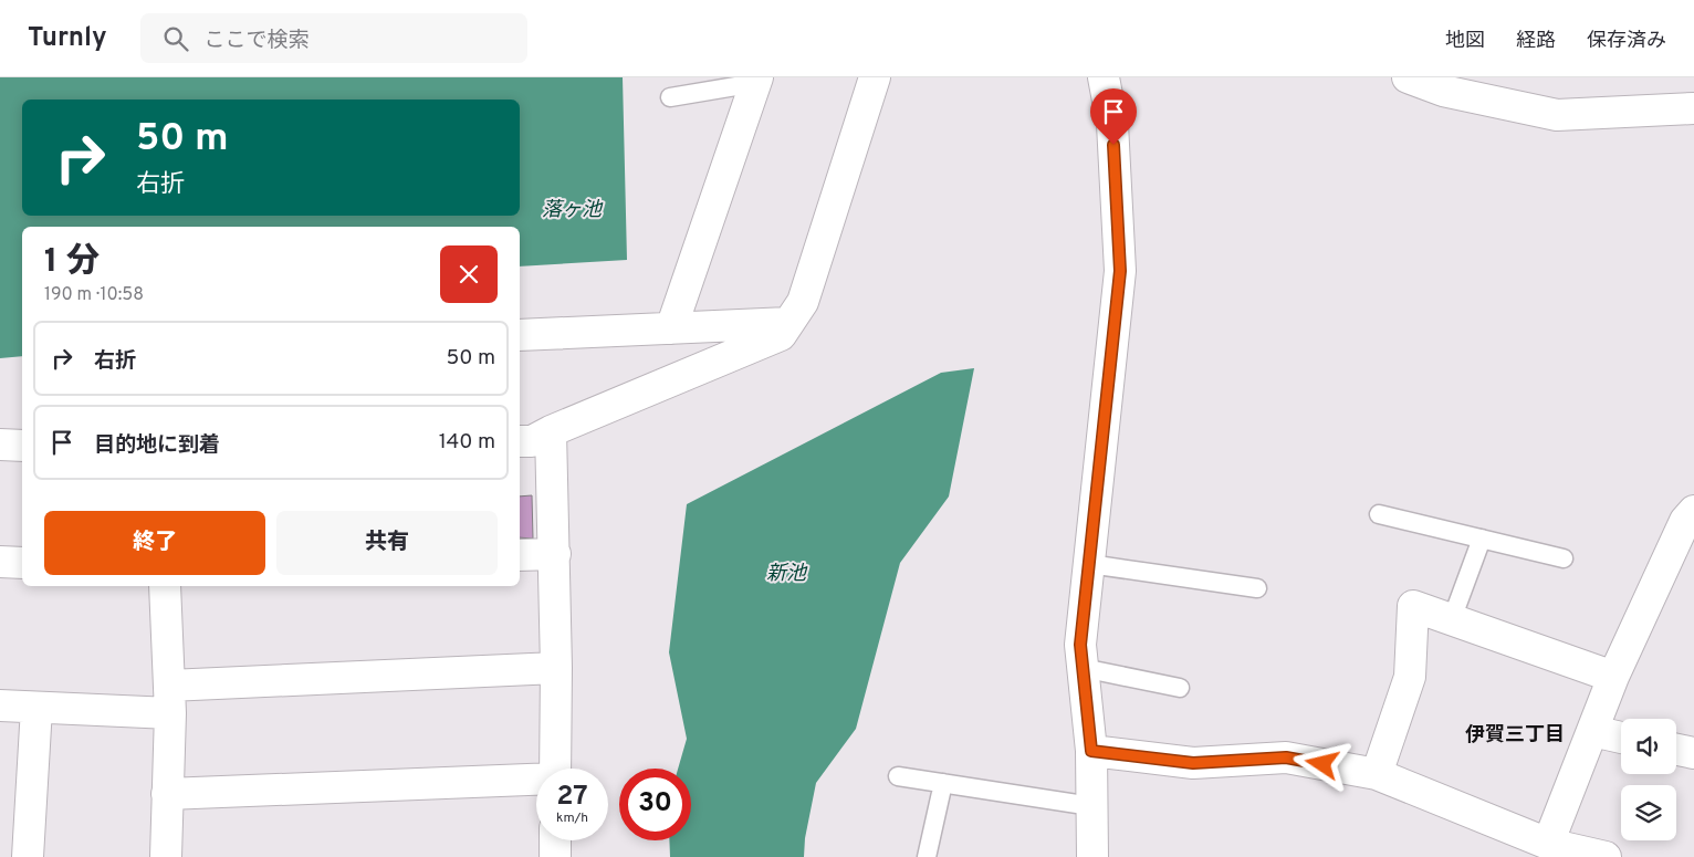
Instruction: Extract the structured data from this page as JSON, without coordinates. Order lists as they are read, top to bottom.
{
  "districts": ["伊賀三丁目"],
  "water": ["落ヶ池", "新池"],
  "page": {
    "header": "Turnly",
    "search": "ここで検索",
    "nav": ["地図", "経路", "保存済み"],
    "turn": ["50 m", "右折"],
    "heading": ["1 分", "190 m · 10:58"],
    "list": [
      {
        "name": "右折",
        "value": "50 m"
      },
      {
        "name": "目的地に到着",
        "value": "140 m"
      }
    ],
    "buttons": ["終了", "共有"],
    "speed": "27 km/h",
    "limit": "30"
  }
}
